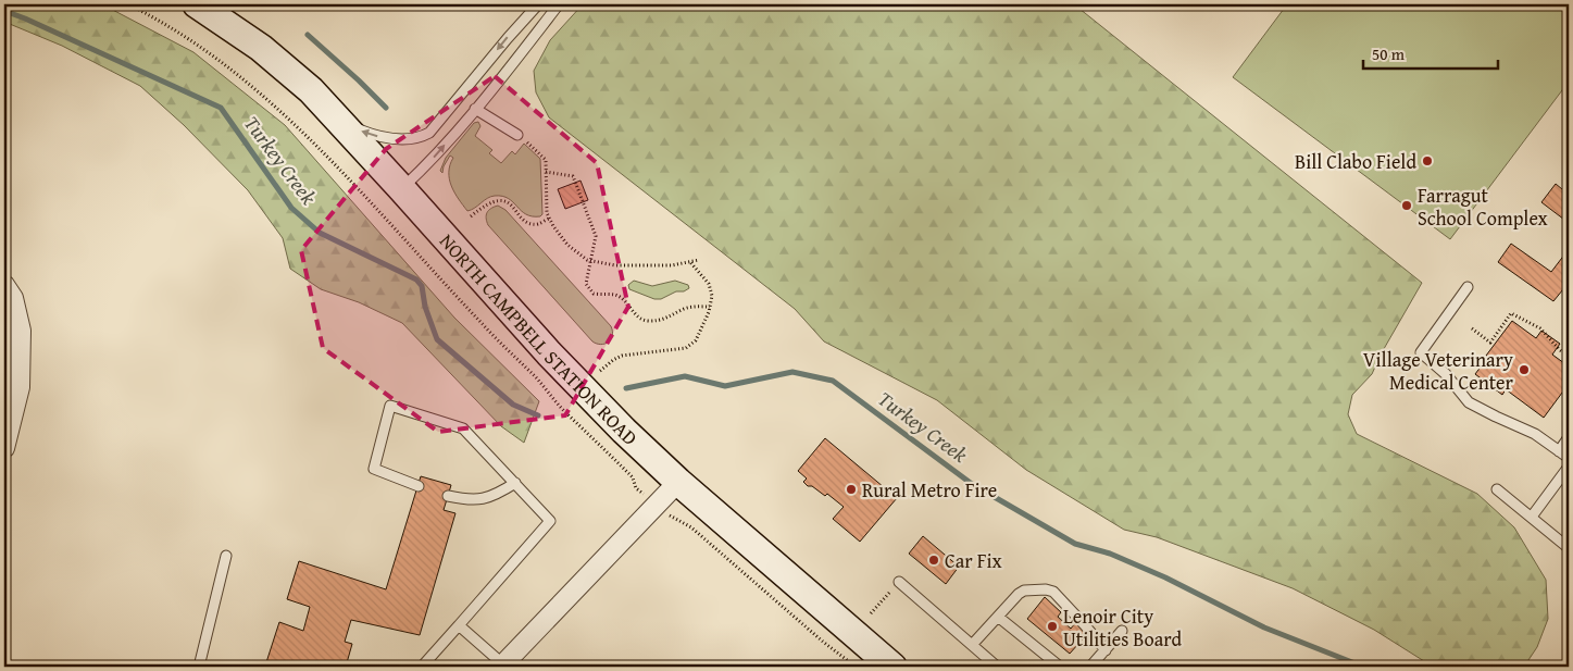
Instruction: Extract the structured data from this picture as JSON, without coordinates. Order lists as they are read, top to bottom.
{
  "streets": {
    "main road": ["NORTH CAMPBELL STATION ROAD"]
  },
  "water": ["Turkey Creek"],
  "places": [
    "Bill Clabo Field",
    "Farragut School Complex",
    "Village Veterinary Medical Center",
    "Rural Metro Fire",
    "Car Fix",
    "Lenoir City Utilities Board"
  ],
  "scale_bar": "50 m"
}
